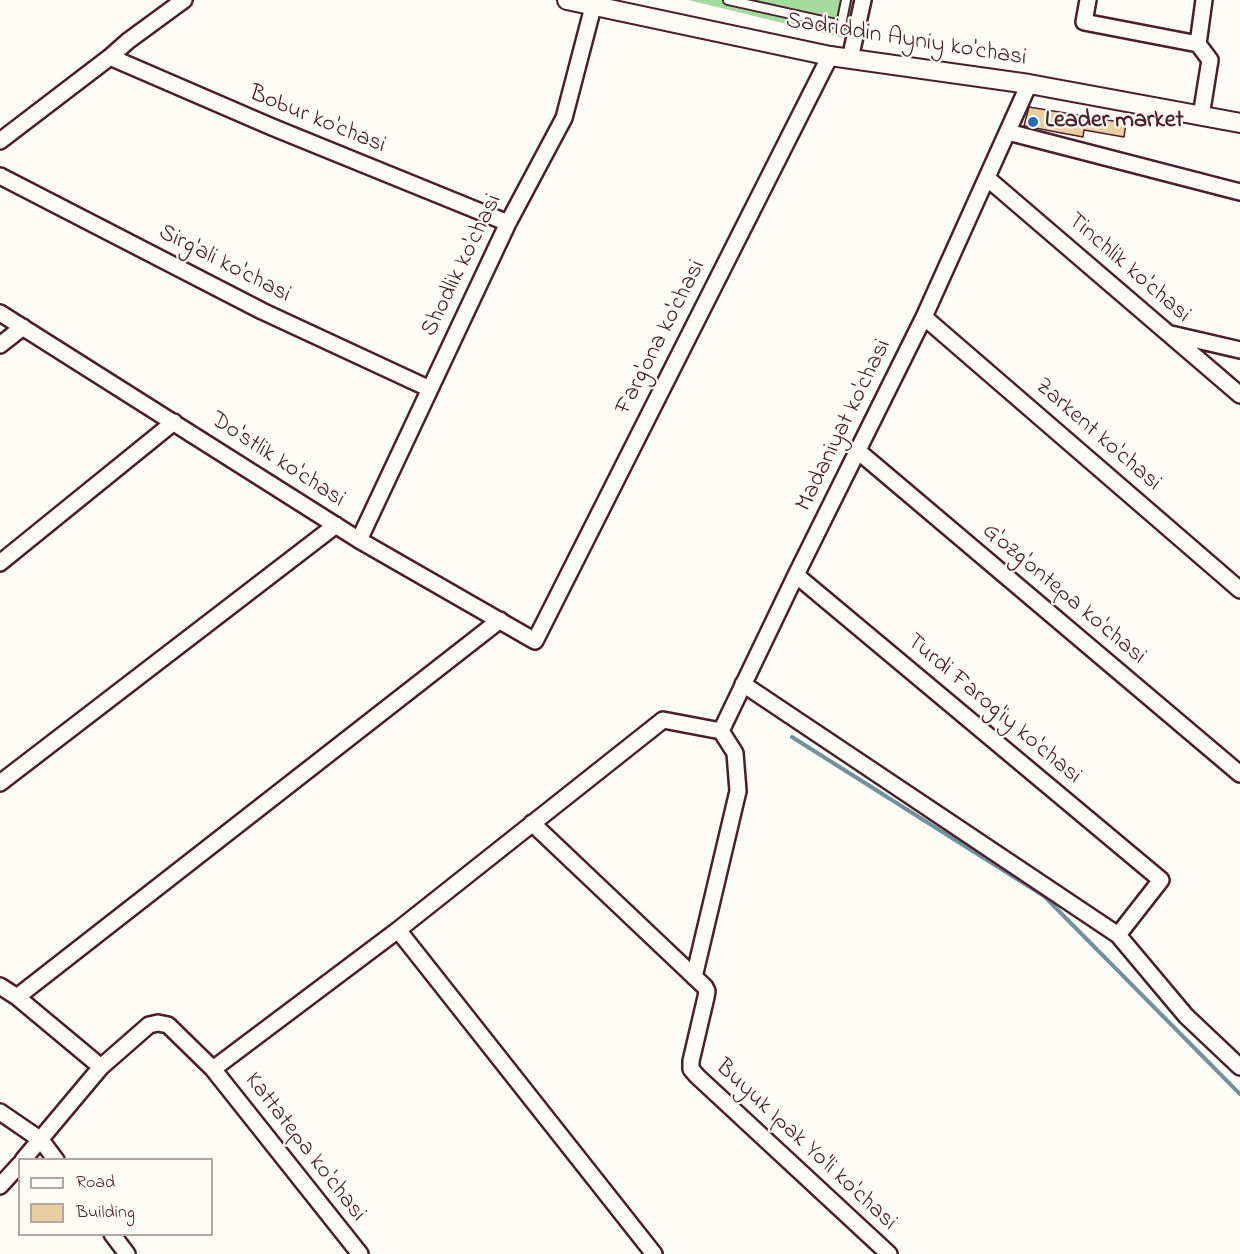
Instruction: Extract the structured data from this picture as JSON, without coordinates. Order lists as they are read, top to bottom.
{
  "streets": {
    "street": [
      "Sadriddin Ayniy ko'chasi",
      "Bobur ko'chasi",
      "Sirg'ali ko'chasi",
      "Shodlik ko'chasi",
      "Tinchlik ko'chasi",
      "Farg'ona ko'chasi",
      "Madaniyat ko'chasi",
      "Zarkent ko'chasi",
      "Do'stlik ko'chasi",
      "G'ozg'ontepa ko'chasi",
      "Turdi Farog'iy ko'chasi",
      "Buyuk Ipak Yo'li ko'chasi",
      "Kattatepa ko'chasi"
    ]
  },
  "crossings": [
    ["Sadriddin Ayniy ko'chasi", "Shodlik ko'chasi"],
    ["Sadriddin Ayniy ko'chasi", "Farg'ona ko'chasi"],
    ["Sadriddin Ayniy ko'chasi", "Madaniyat ko'chasi"],
    ["Bobur ko'chasi", "Shodlik ko'chasi"],
    ["Sirg'ali ko'chasi", "Shodlik ko'chasi"],
    ["Shodlik ko'chasi", "Do'stlik ko'chasi"],
    ["Tinchlik ko'chasi", "Madaniyat ko'chasi"],
    ["Farg'ona ko'chasi", "Do'stlik ko'chasi"],
    ["Madaniyat ko'chasi", "Zarkent ko'chasi"],
    ["Madaniyat ko'chasi", "G'ozg'ontepa ko'chasi"],
    ["Madaniyat ko'chasi", "Turdi Farog'iy ko'chasi"]
  ],
  "places": ["Leader market"],
  "legend": ["Road", "Building"]
}
